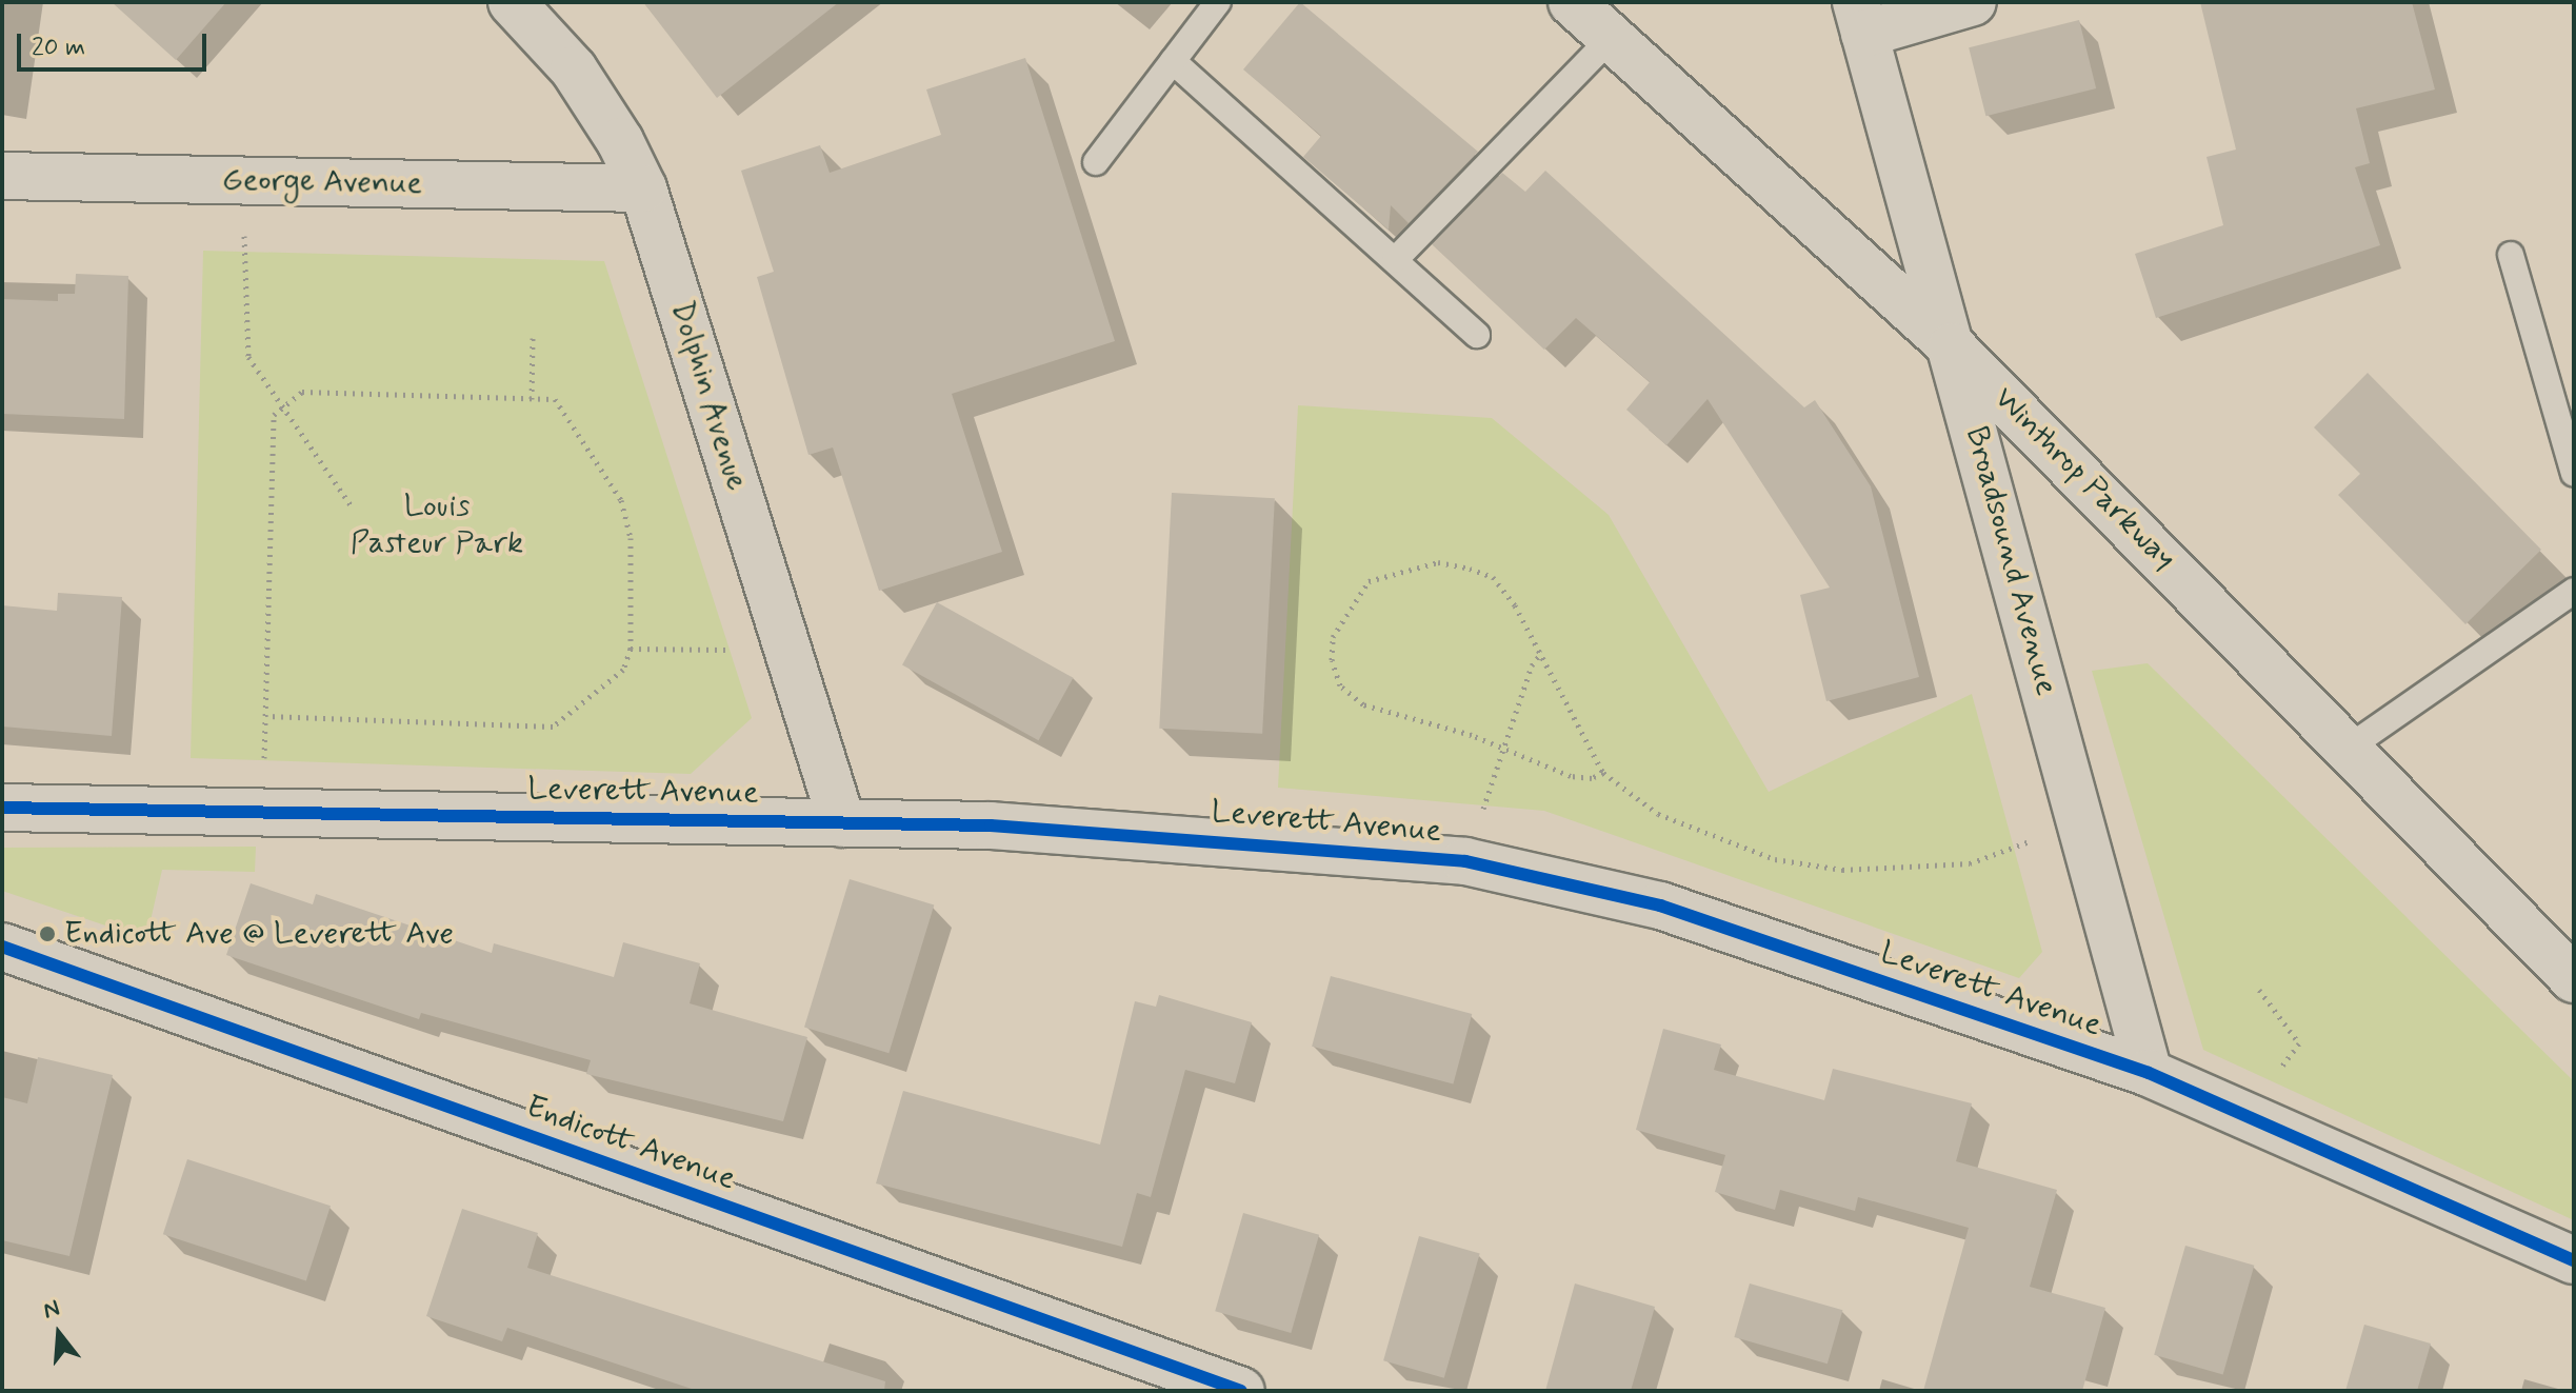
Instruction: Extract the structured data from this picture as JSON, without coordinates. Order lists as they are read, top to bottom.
{
  "streets": {
    "street": [
      "George Avenue",
      "Dolphin Avenue",
      "Winthrop Parkway",
      "Broadsound Avenue",
      "Leverett Avenue",
      "Endicott Avenue"
    ]
  },
  "crossings": [
    ["George Avenue", "Dolphin Avenue"],
    ["Dolphin Avenue", "Leverett Avenue"],
    ["Winthrop Parkway", "Broadsound Avenue"],
    ["Broadsound Avenue", "Leverett Avenue"]
  ],
  "parks": ["Louis Pasteur Park"],
  "places": ["Endicott Ave @ Leverett Ave"],
  "scale_bar": "20 m",
  "north": "top"
}
